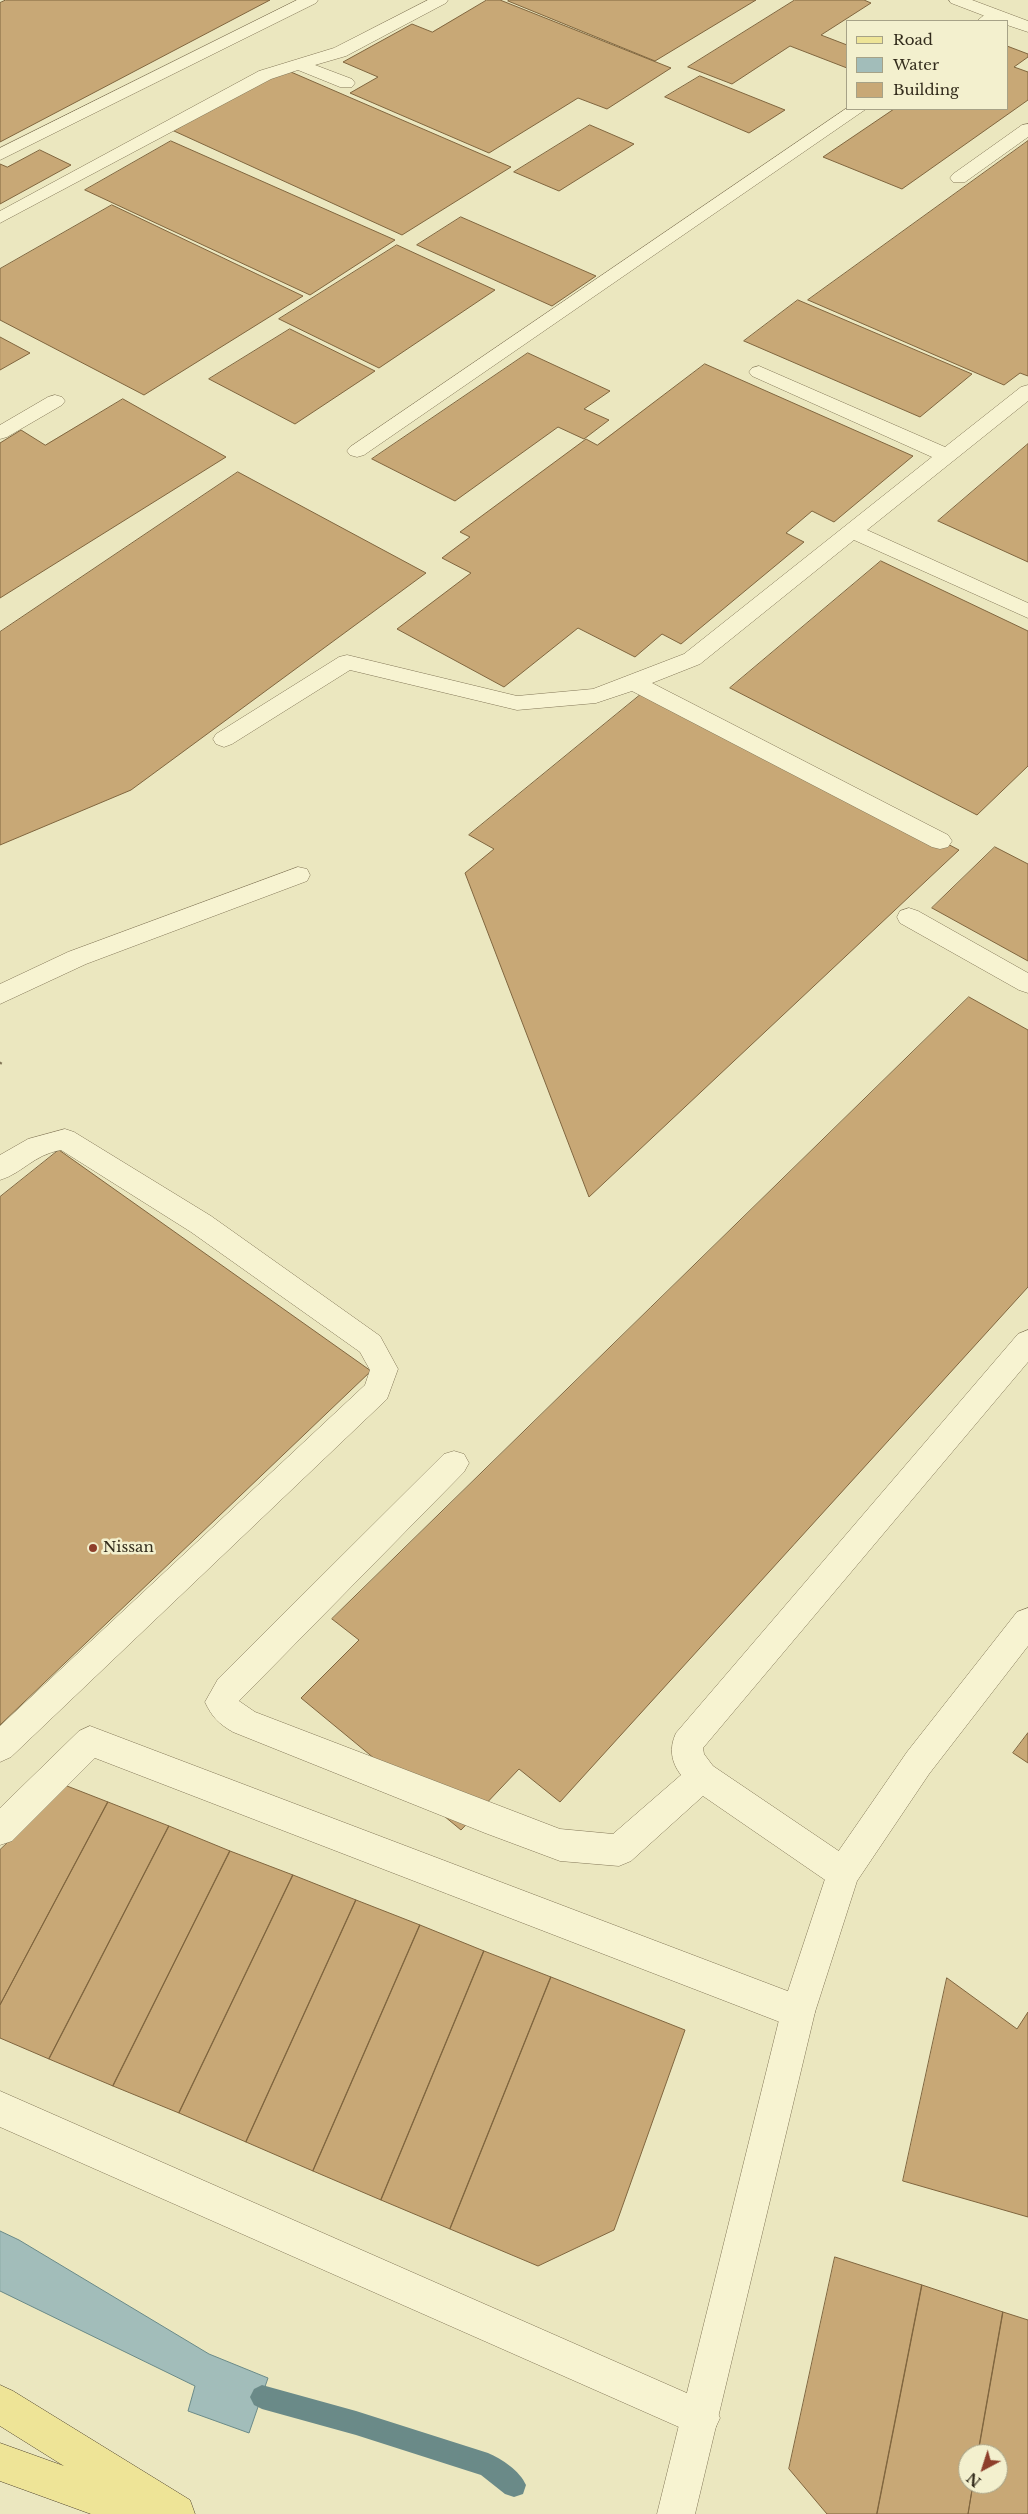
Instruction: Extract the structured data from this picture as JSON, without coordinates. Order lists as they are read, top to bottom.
{
  "places": ["Nissan"],
  "legend": ["Road", "Water", "Building"],
  "north": "bottom left"
}
